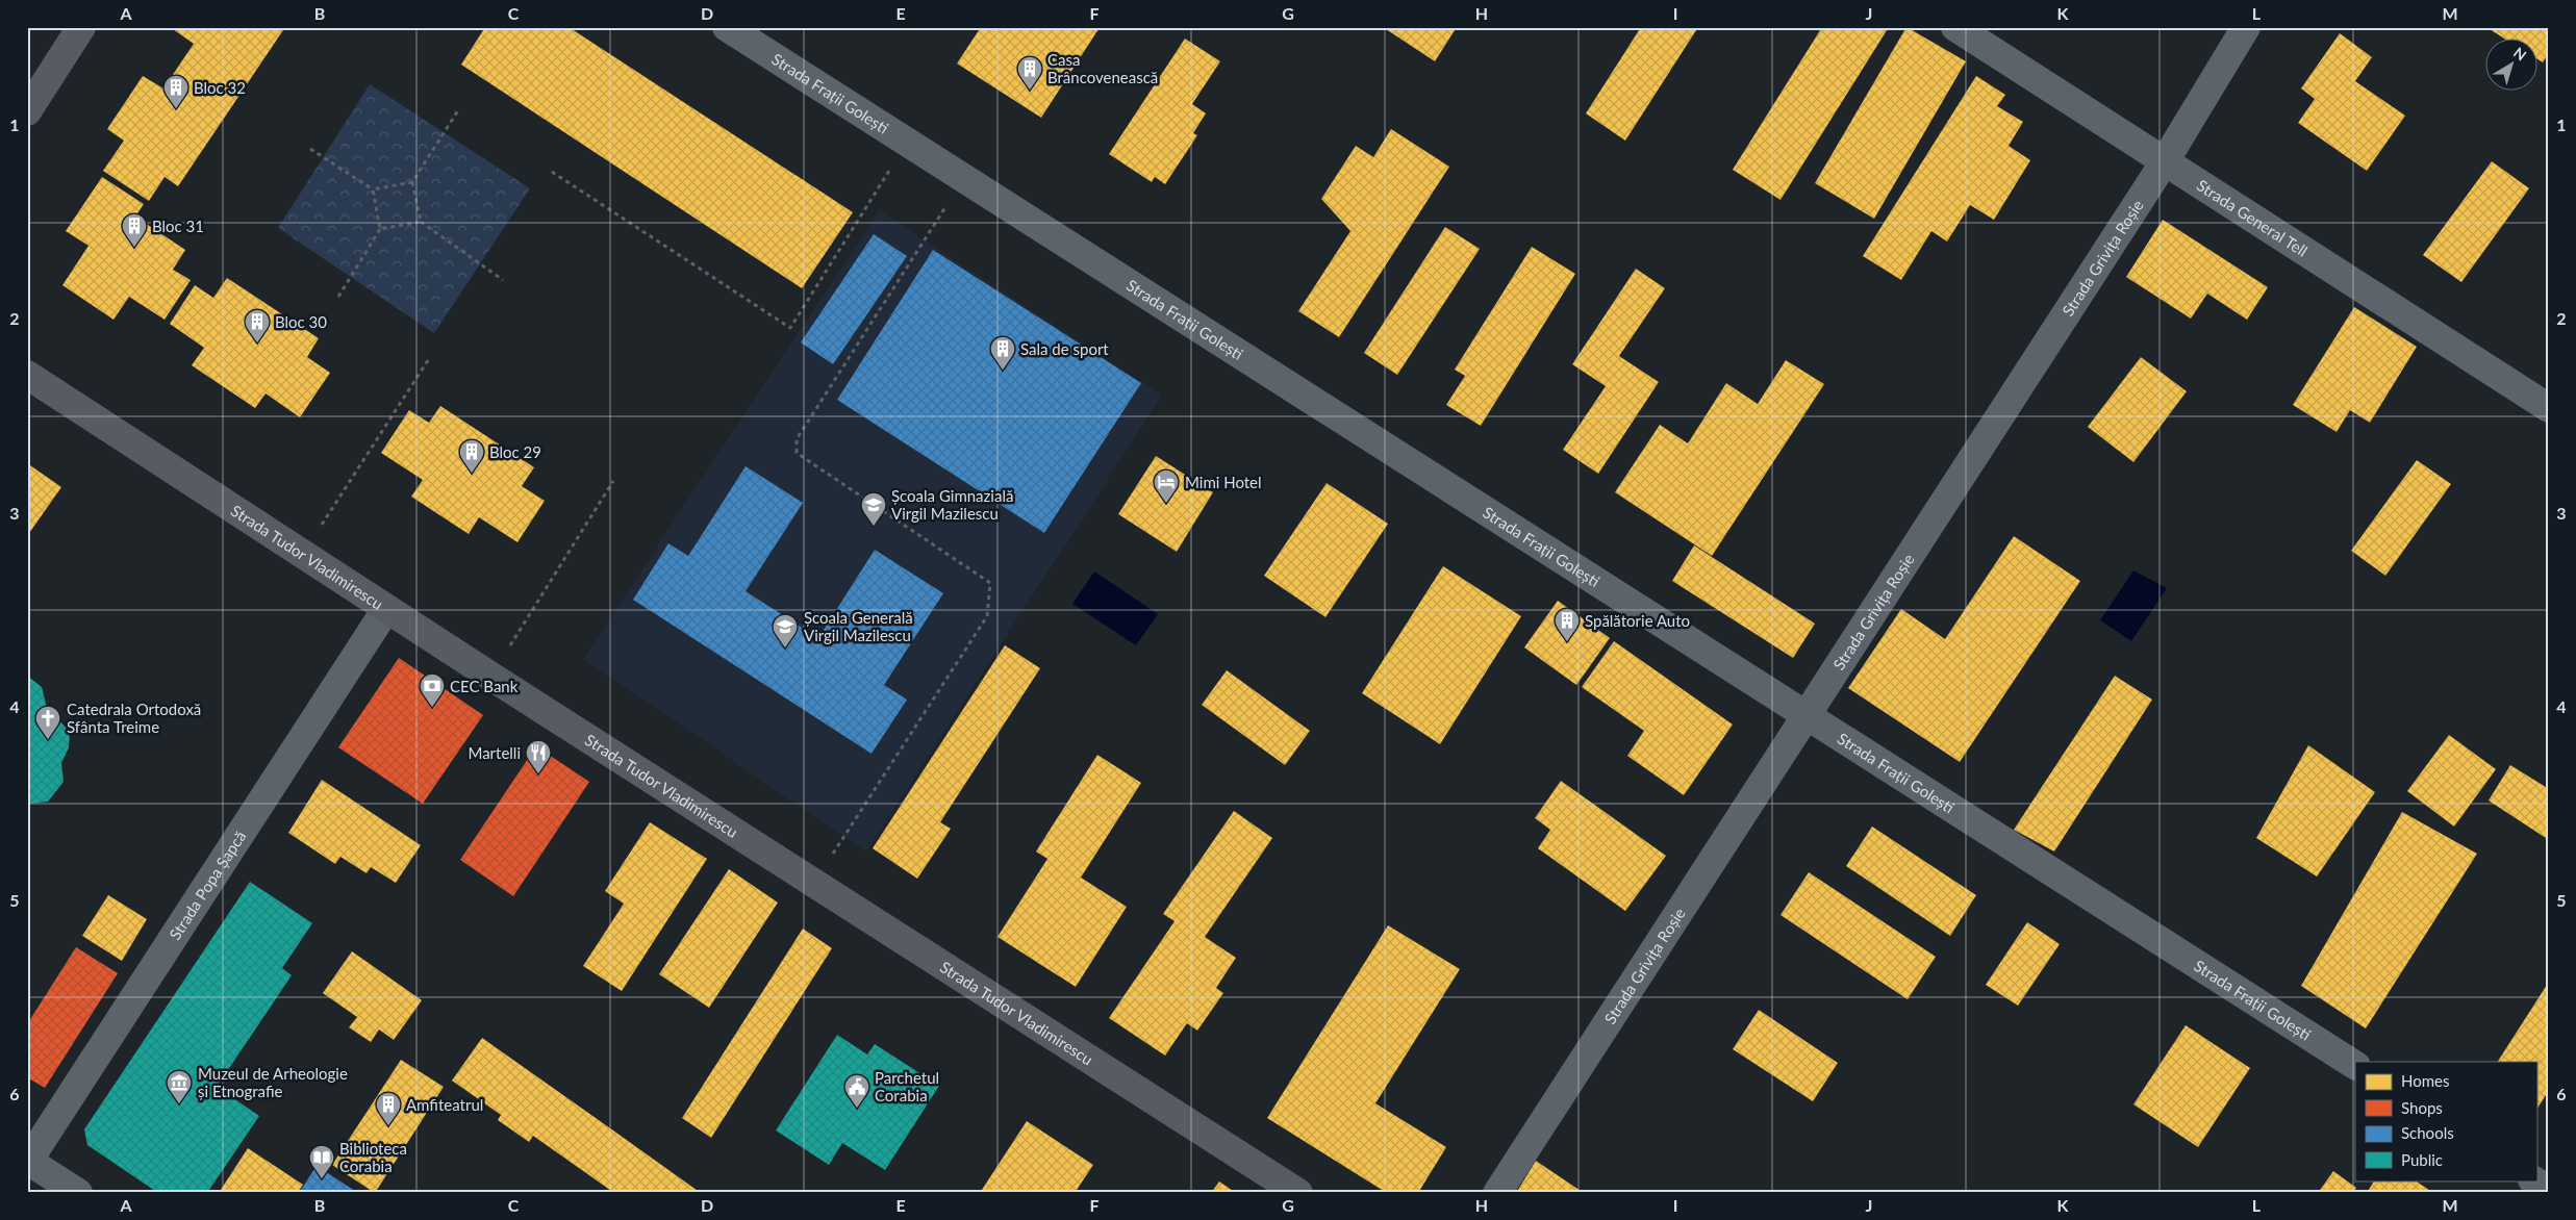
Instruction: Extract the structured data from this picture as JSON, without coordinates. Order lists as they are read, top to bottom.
{
  "streets": {
    "street": [
      "Strada Frații Golești",
      "Strada General Tell",
      "Strada Grivița Roșie",
      "Strada Tudor Vladimirescu",
      "Strada Popa Șapcă"
    ]
  },
  "crossings": [
    ["Strada Frații Golești", "Strada Grivița Roșie"],
    ["Strada General Tell", "Strada Grivița Roșie"],
    ["Strada Tudor Vladimirescu", "Strada Popa Șapcă"]
  ],
  "places": {
    "building": [
      "Casa Brâncovenească",
      "Bloc 32",
      "Bloc 31",
      "Bloc 30",
      "Sala de sport",
      "Bloc 29",
      "Spălătorie Auto",
      "Amfiteatrul"
    ],
    "hotel": ["Mimi Hotel"],
    "school or university": ["Școala Gimnazială Virgil Mazilescu", "Școala Generală Virgil Mazilescu"],
    "bank": ["CEC Bank"],
    "church": ["Catedrala Ortodoxă Sfânta Treime"],
    "restaurant": ["Martelli"],
    "museum": ["Muzeul de Arheologie și Etnografie"],
    "public building": ["Parchetul Corabia"],
    "library": ["Biblioteca Corabia"]
  },
  "legend": [
    "Homes",
    "Shops",
    "Schools",
    "Public"
  ],
  "north": "top right",
  "grid": {
    "columns": [
      "A",
      "B",
      "C",
      "D",
      "E",
      "F",
      "G",
      "H",
      "I",
      "J",
      "K",
      "L",
      "M"
    ],
    "rows": [
      "1",
      "2",
      "3",
      "4",
      "5",
      "6"
    ]
  }
}
